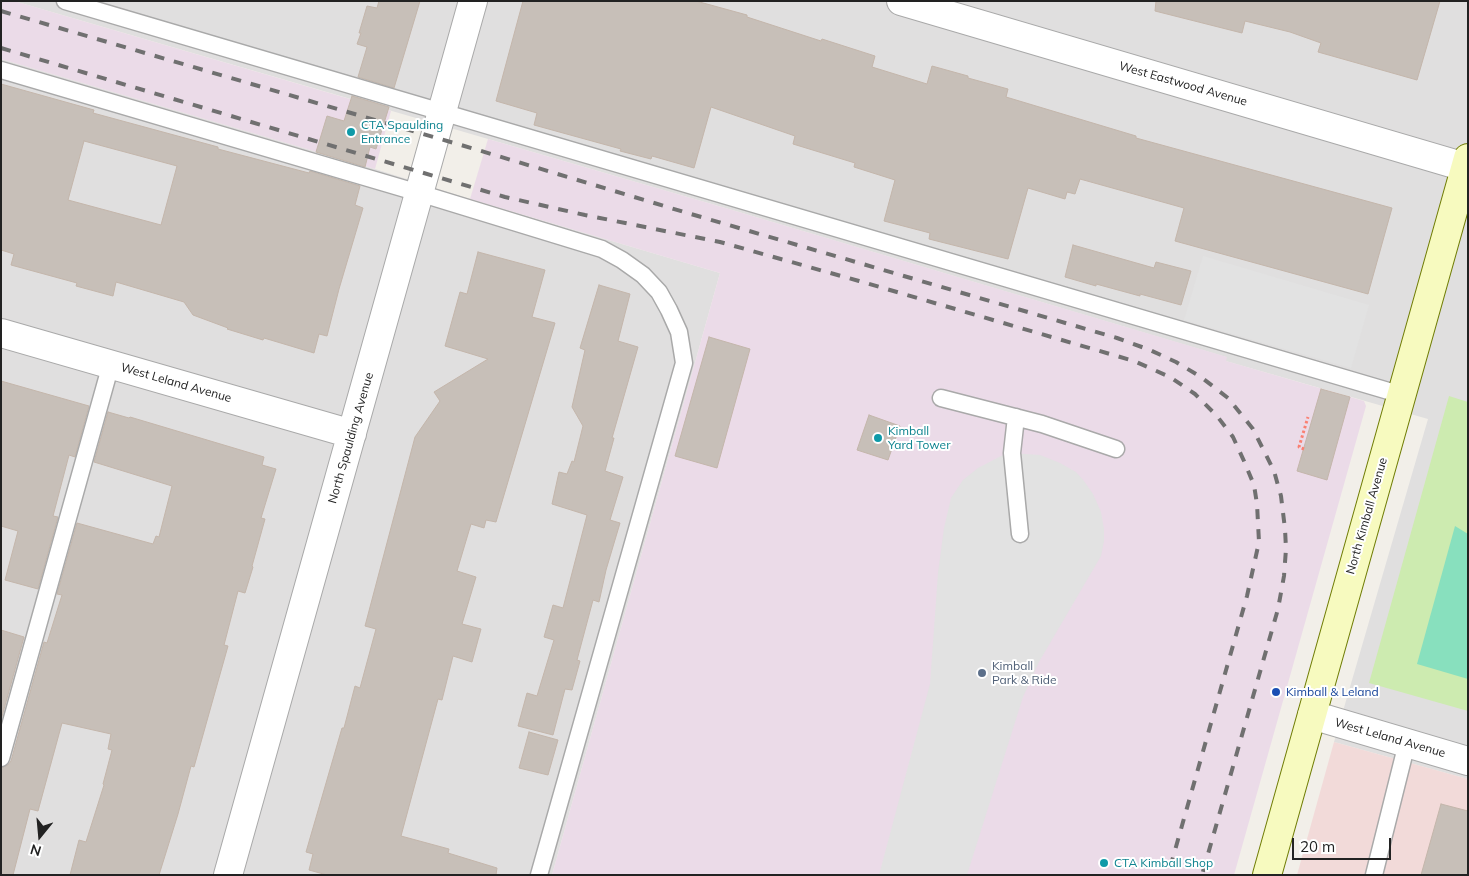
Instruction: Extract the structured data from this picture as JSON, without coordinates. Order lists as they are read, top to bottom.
{
  "streets": {
    "street": [
      "West Eastwood Avenue",
      "West Leland Avenue",
      "North Spaulding Avenue",
      "North Kimball Avenue"
    ]
  },
  "crossings": [
    ["West Eastwood Avenue", "North Kimball Avenue"],
    ["West Leland Avenue", "North Spaulding Avenue"],
    ["West Leland Avenue", "North Kimball Avenue"]
  ],
  "places": [
    "CTA Spaulding Entrance",
    "Kimball Yard Tower",
    "Kimball Park & Ride",
    "Kimball & Leland",
    "CTA Kimball Shop"
  ],
  "scale_bar": "20 m",
  "north": "bottom"
}
